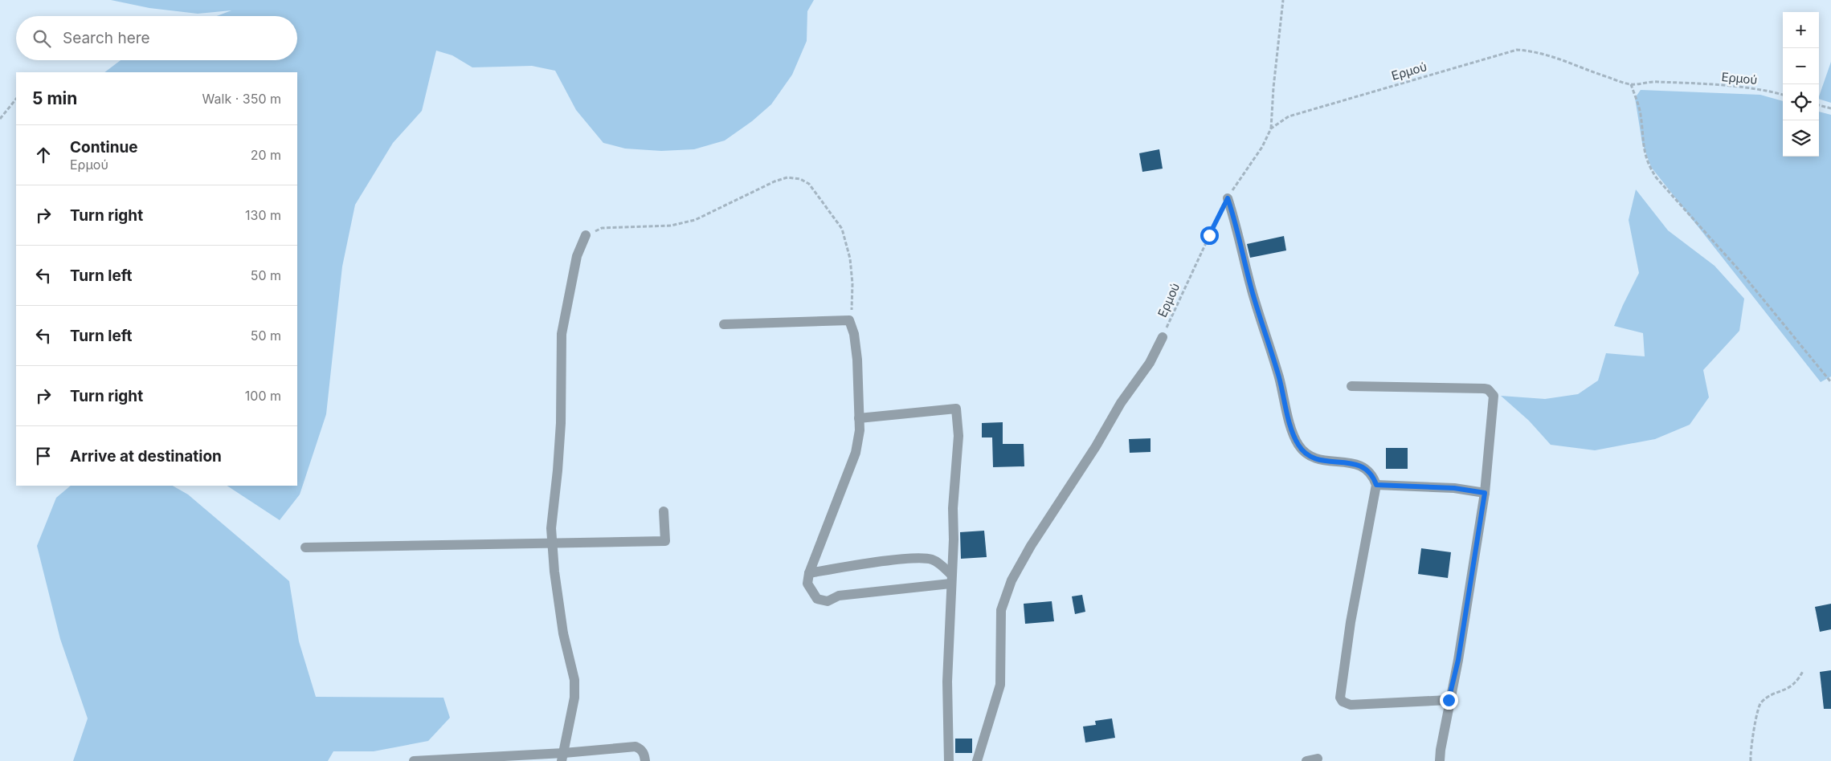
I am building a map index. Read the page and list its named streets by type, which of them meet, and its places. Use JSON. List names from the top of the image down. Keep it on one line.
{"streets":{"path":["Ερμού"]},"page":{"map_buttons":["+","−"],"search":"Search here","heading":["5 min","Walk · 350 m"],"list":[["Continue","Ερμού","20 m"],["Turn right","130 m"],["Turn left","50 m"],["Turn left","50 m"],["Turn right","100 m"],"Arrive at destination"]}}
